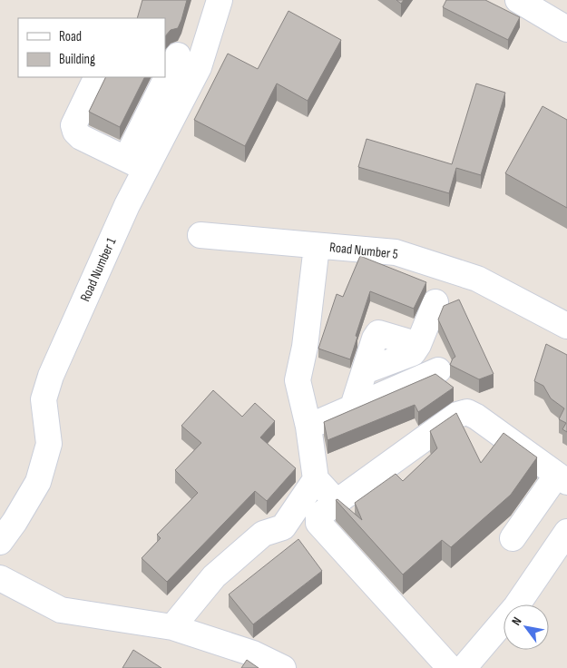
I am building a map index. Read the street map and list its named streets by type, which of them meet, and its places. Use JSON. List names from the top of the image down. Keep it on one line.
{"streets":{"street":["Road Number 5","Road Number 1"]},"legend":["Road","Building"],"north":"top left"}
